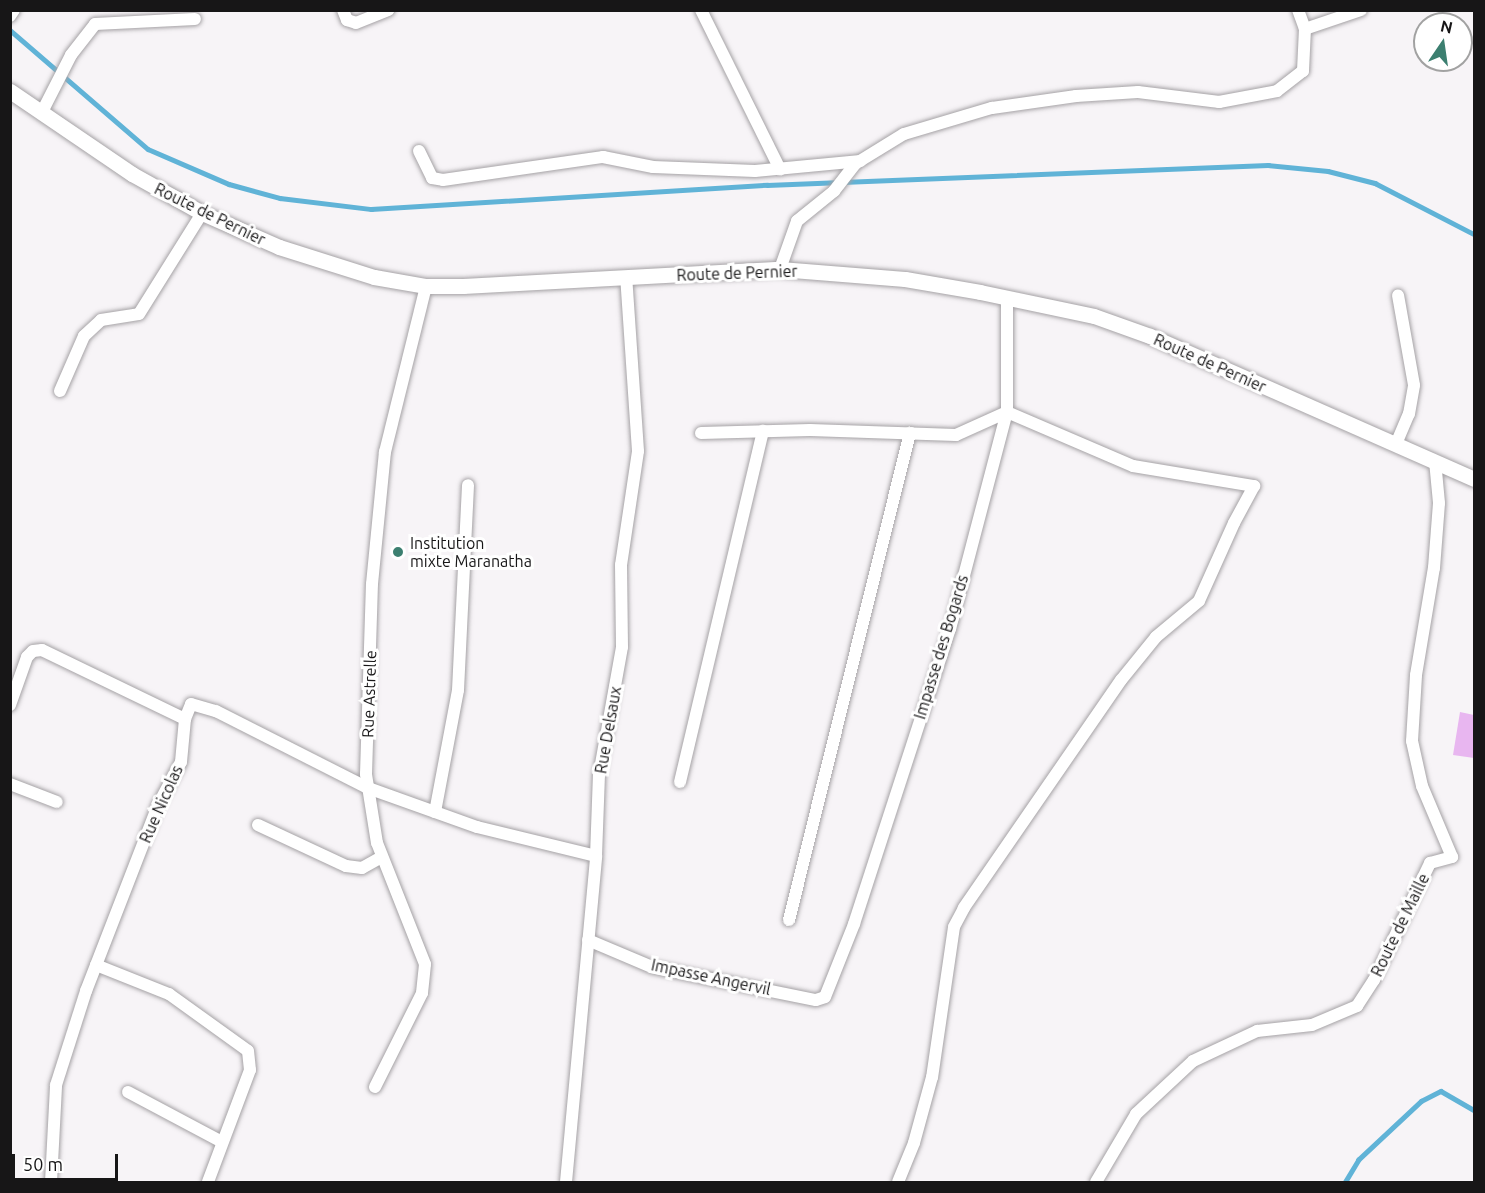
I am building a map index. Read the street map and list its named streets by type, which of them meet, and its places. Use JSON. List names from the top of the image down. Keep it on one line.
{"streets":{"street":["Route de Pernier","Impasse des Bogards","Rue Astrelle","Rue Delsaux","Rue Nicolas","Route de Maille","Impasse Angervil"]},"crossings":[["Route de Pernier","Impasse des Bogards"],["Route de Pernier","Rue Astrelle"],["Route de Pernier","Rue Delsaux"],["Route de Pernier","Route de Maille"],["Impasse des Bogards","Impasse Angervil"],["Rue Delsaux","Impasse Angervil"]],"places":["Institution mixte Maranatha"],"scale_bar":"50 m","north":"top"}
